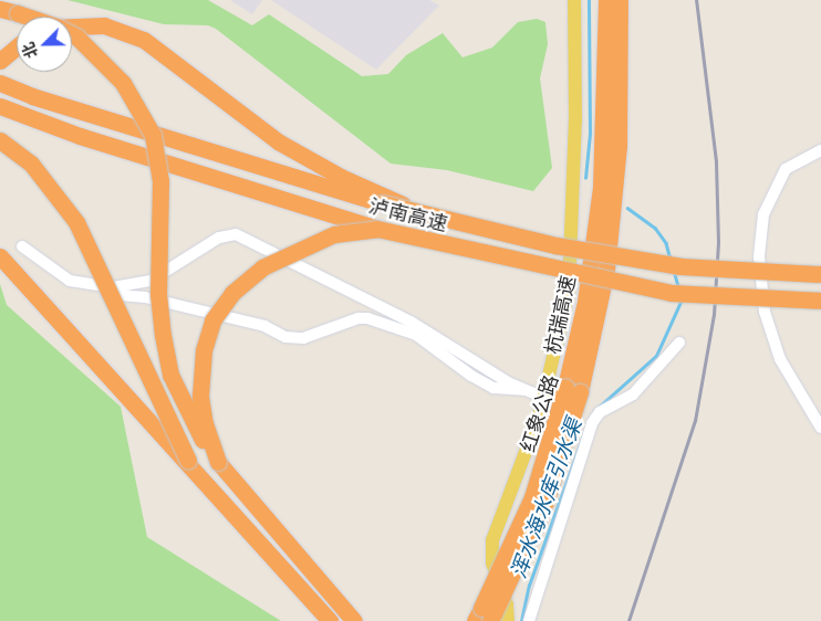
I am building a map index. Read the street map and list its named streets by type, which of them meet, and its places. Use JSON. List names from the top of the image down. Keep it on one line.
{"streets":{"highway":["泸南高速","杭瑞高速"],"main road":["红象公路"]},"water":["浑水海水库引水渠"],"north":"bottom left"}
